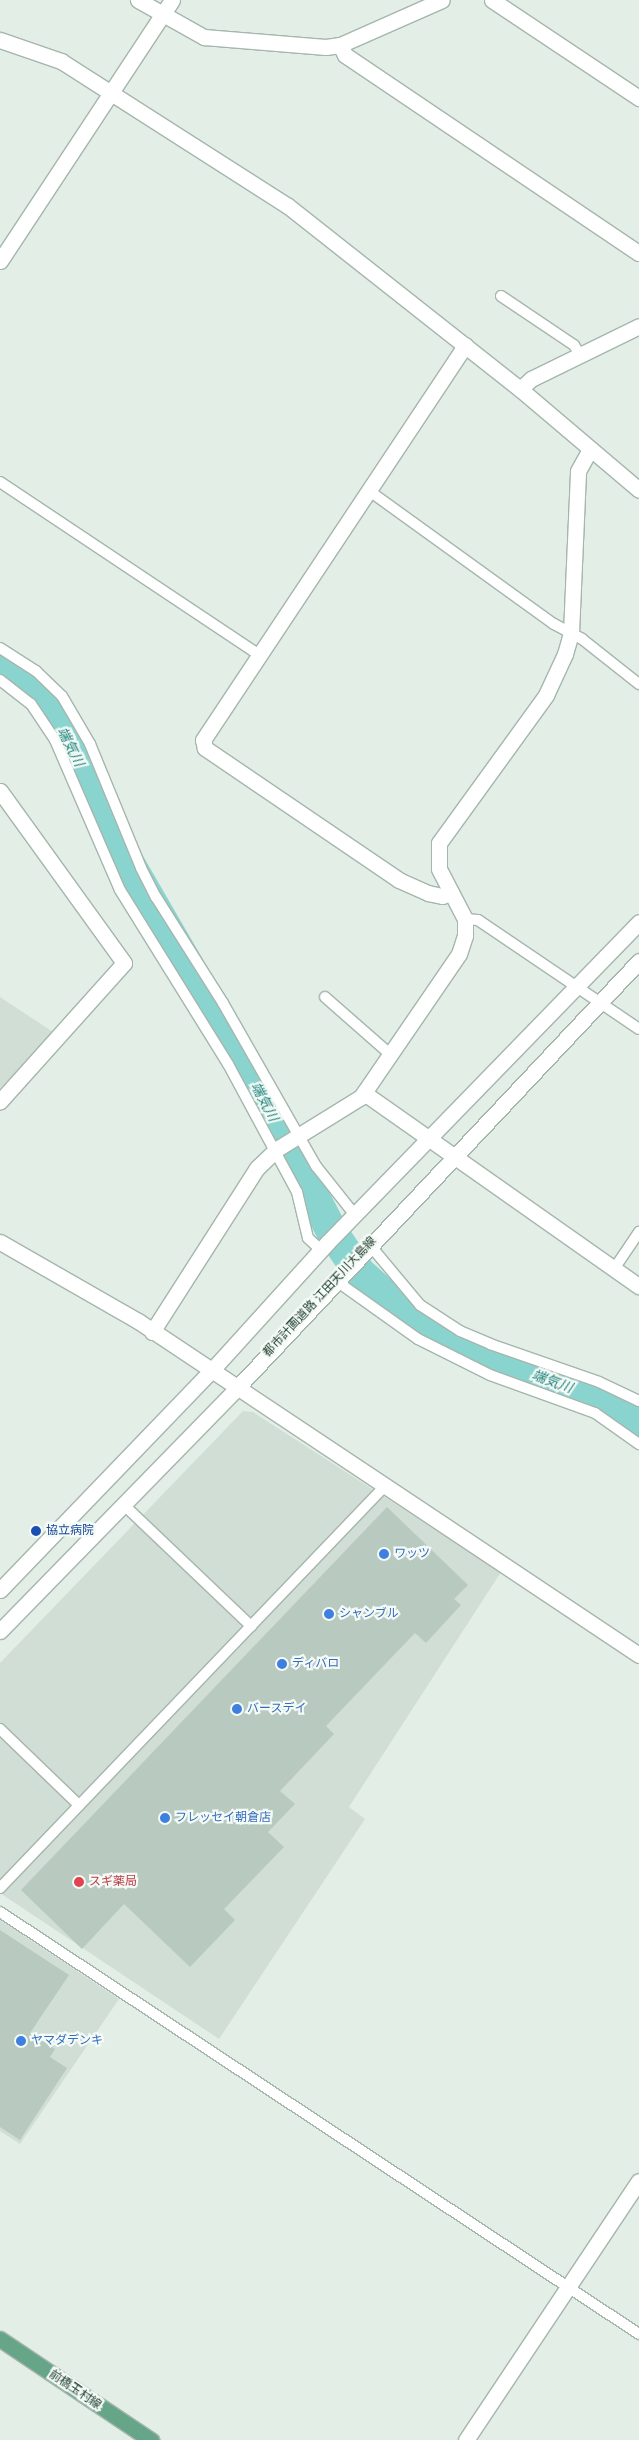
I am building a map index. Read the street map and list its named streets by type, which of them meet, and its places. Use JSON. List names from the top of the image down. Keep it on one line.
{"streets":{"main road":["前橋玉村線"],"street":["都市計画道路 江田天川大島線"]},"water":["端気川"],"places":["協立病院","ワッツ","シャンブル","ディバロ","バースデイ","フレッセイ朝倉店","スギ薬局","ヤマダデンキ"]}
